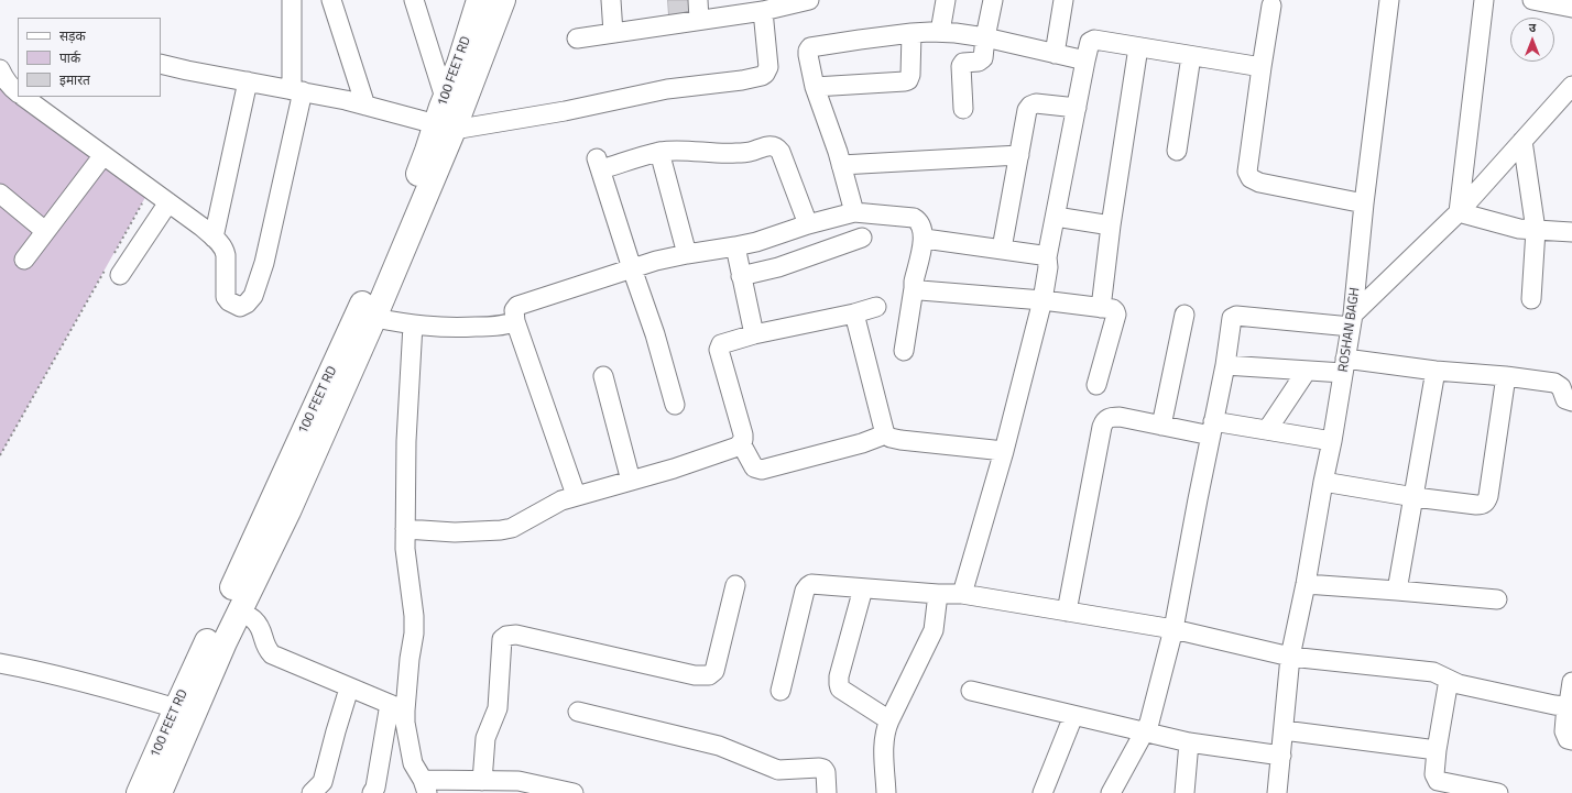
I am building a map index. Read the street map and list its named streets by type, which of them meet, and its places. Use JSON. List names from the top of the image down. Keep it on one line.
{"streets":{"main road":["100 FEET RD"],"street":["ROSHAN BAGH"]},"legend":["सड़क","पार्क","इमारत"],"north":"top"}
